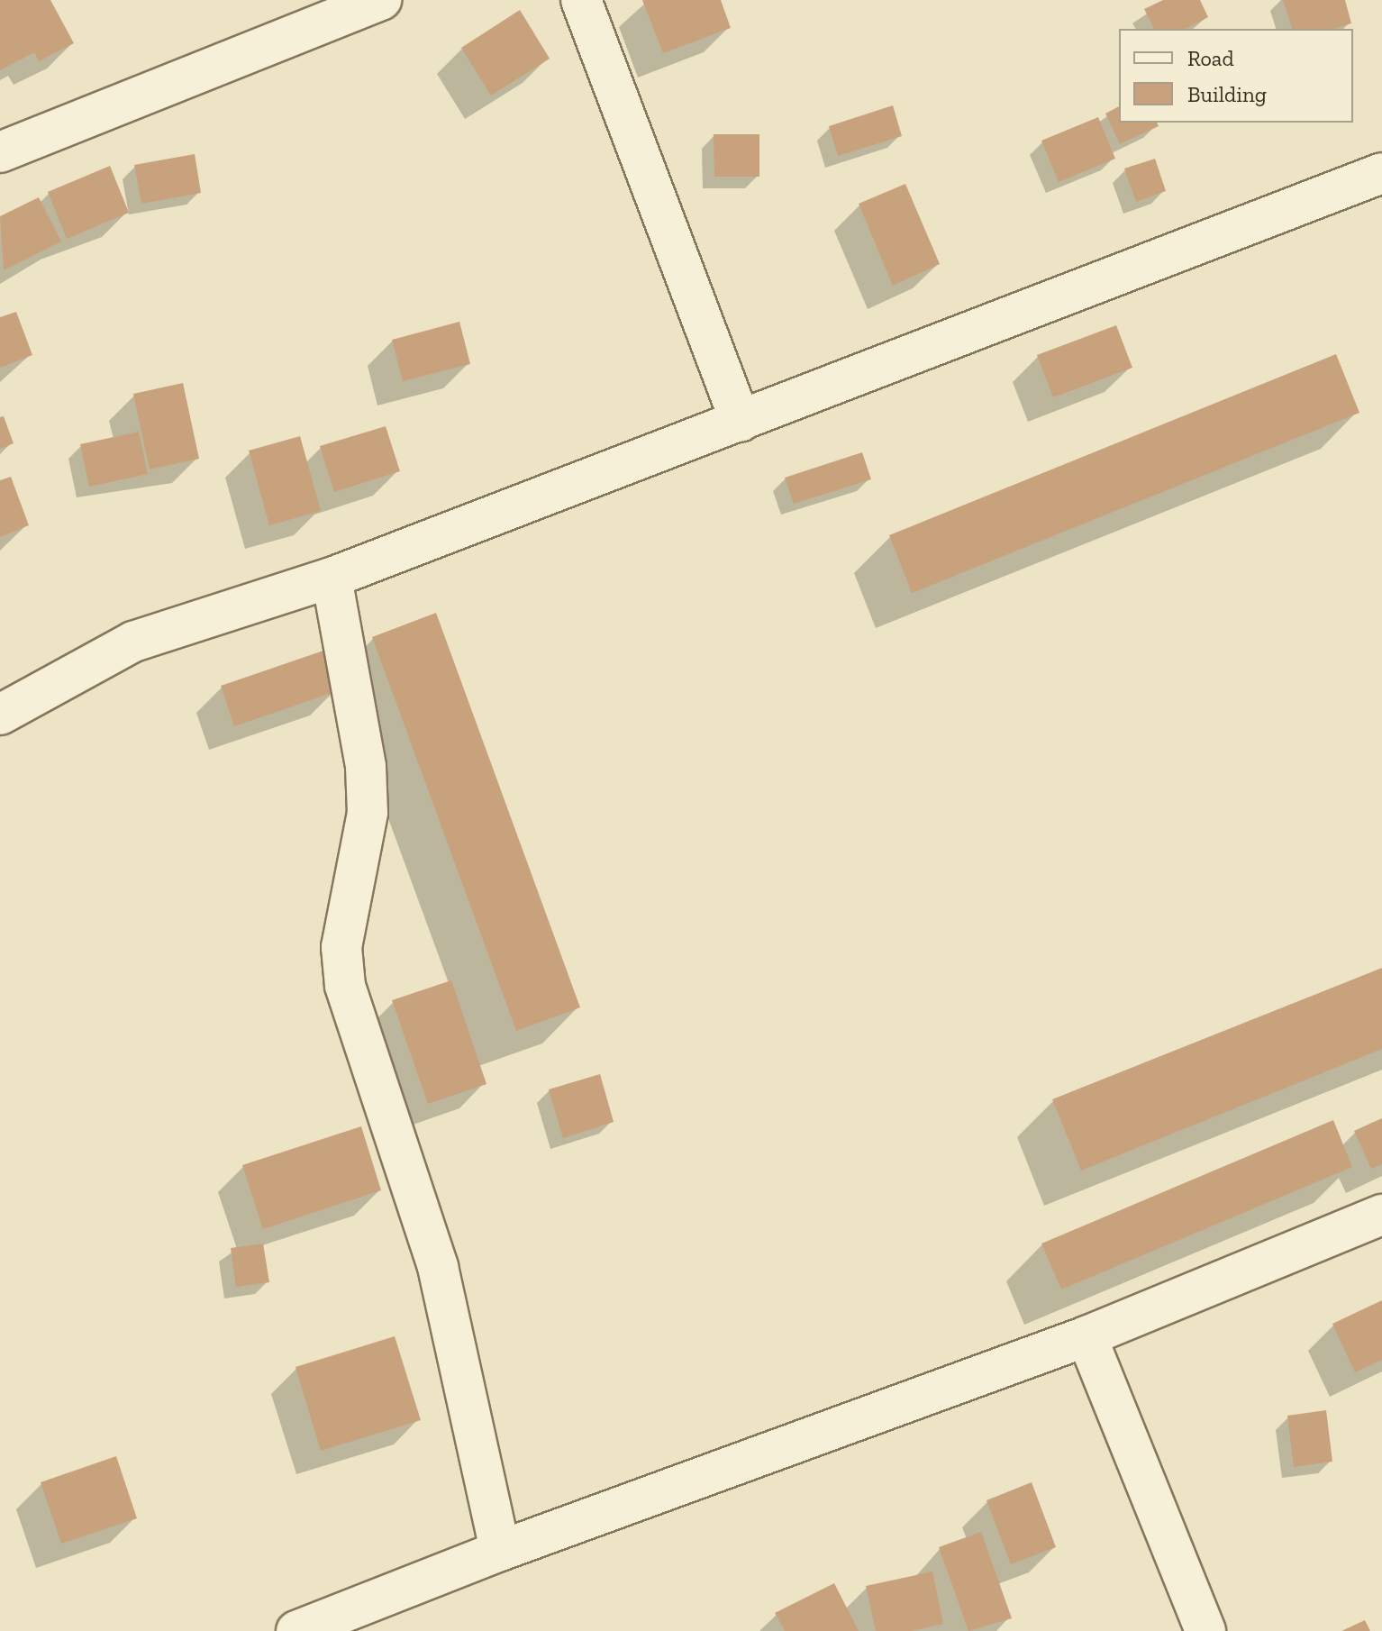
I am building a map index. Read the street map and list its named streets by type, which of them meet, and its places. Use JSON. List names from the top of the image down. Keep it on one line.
{"legend":["Road","Building"]}
